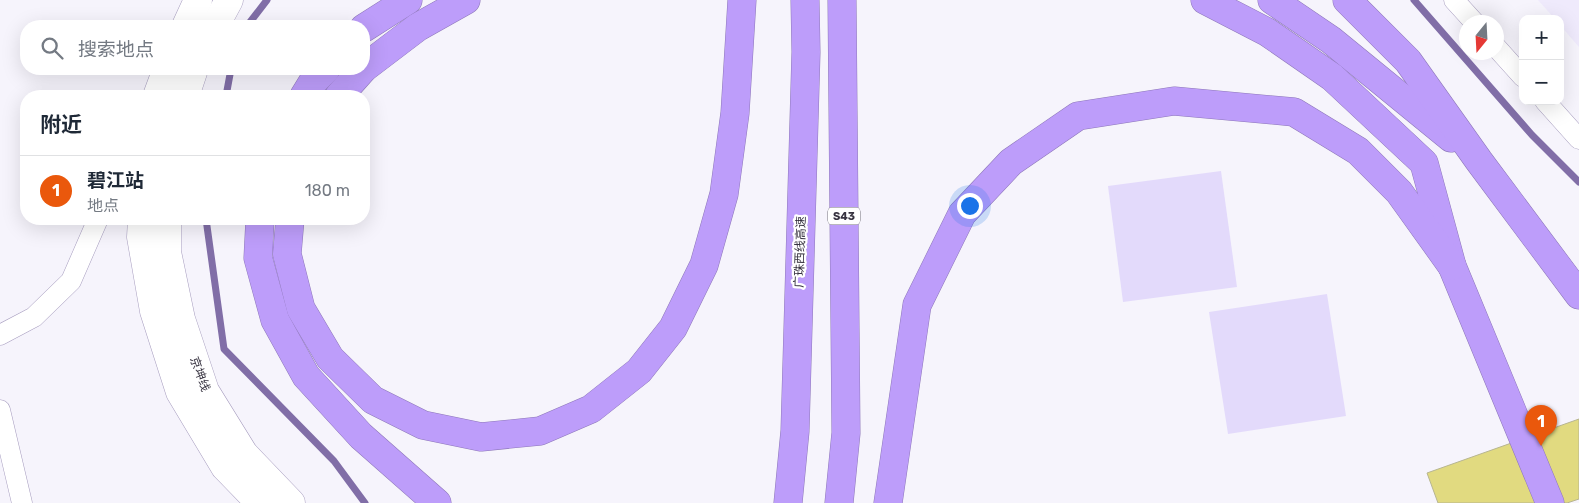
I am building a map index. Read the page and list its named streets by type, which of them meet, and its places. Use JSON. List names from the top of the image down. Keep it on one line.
{"streets":{"highway":["S43","广珠西线高速"],"main road":["京坤线"]},"north":"bottom","page":{"map_buttons":["+","−"],"search":"搜索地点","heading":"附近","list":[{"mark":"1","name":"碧江站","note":"地点","value":"180 m"}],"pins":"1"}}
